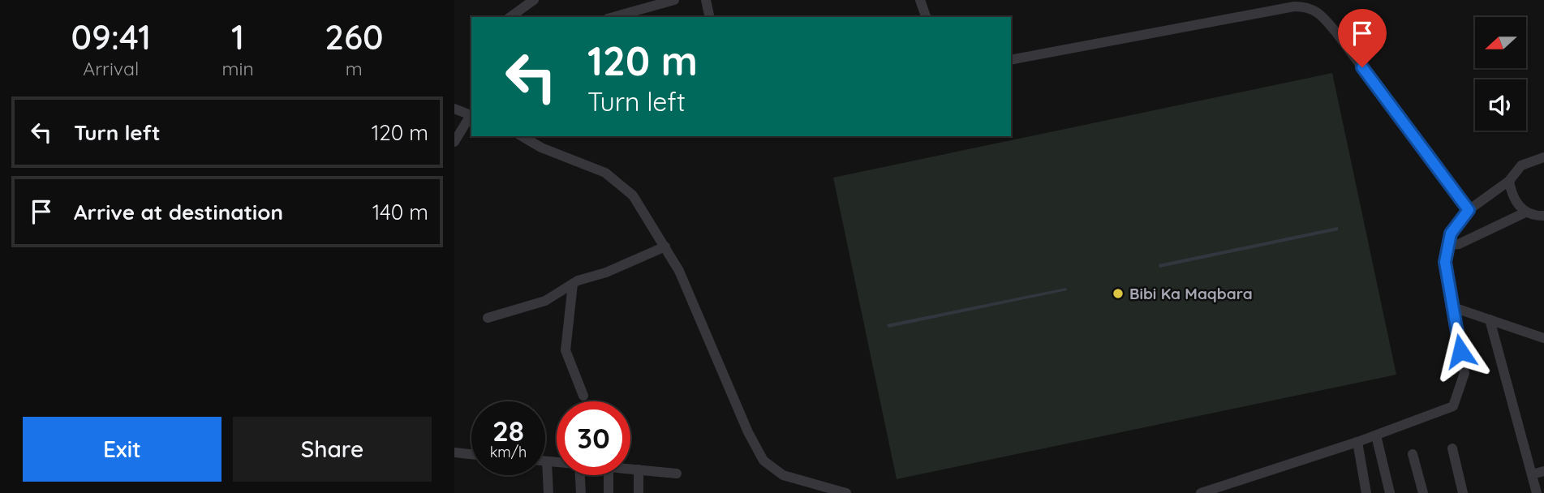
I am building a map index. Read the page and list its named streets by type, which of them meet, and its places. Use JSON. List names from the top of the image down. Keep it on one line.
{"places":["Bibi Ka Maqbara"],"north":"left","page":{"eta":["09:41","Arrival","1","min","260","m"],"turn":["120 m","Turn left"],"list":[{"name":"Turn left","value":"120 m"},{"name":"Arrive at destination","value":"140 m"}],"speed":"28 km/h","limit":"30","buttons":["Exit","Share"]}}
